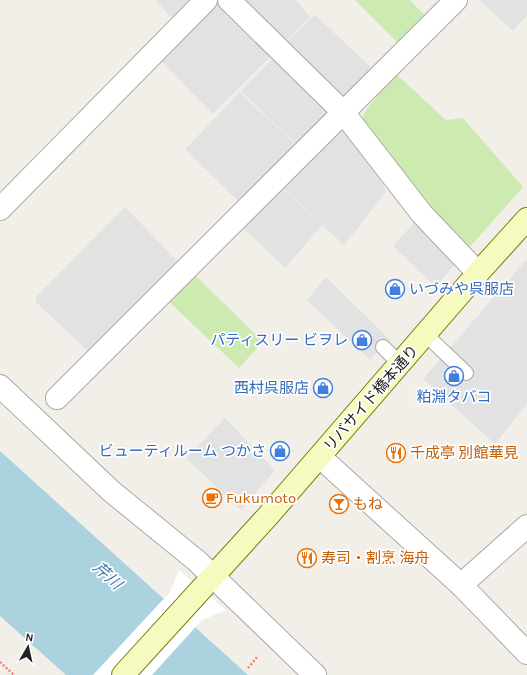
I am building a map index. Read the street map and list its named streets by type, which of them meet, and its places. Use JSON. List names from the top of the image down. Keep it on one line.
{"streets":{"main road":["リバサイド橋本通り"]},"water":["芹川"],"places":{"shop":["いづみや呉服店","パティスリー ビヲレ","粕淵タバコ","西村呉服店","ビューティルーム つかさ"],"restaurant":["千成亭 別館華見","寿司・割烹 海舟"],"cafe":["Fukumoto"],"bar":["もね"]},"north":"top"}
